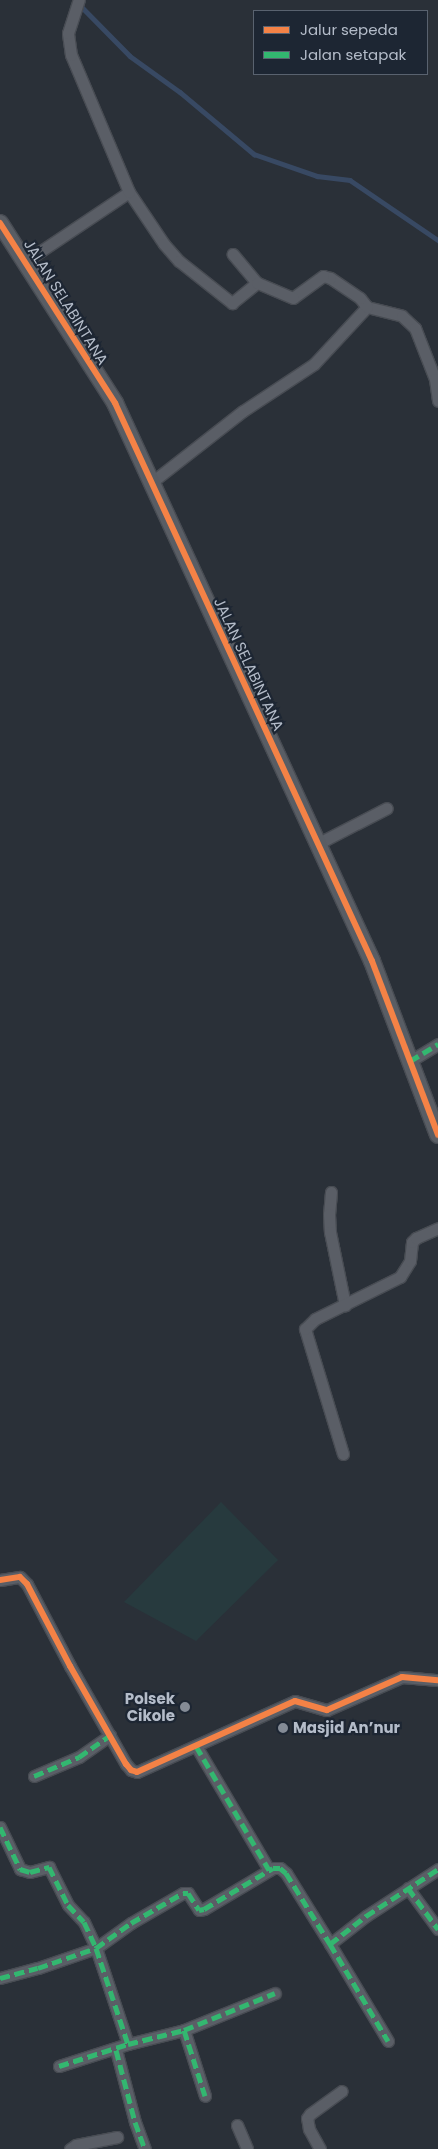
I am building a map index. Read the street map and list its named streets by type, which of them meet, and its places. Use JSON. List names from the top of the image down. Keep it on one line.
{"streets":{"street":["JALAN SELABINTANA"]},"places":["Polsek Cikole","Masjid An’nur"],"legend":["Jalur sepeda","Jalan setapak"]}
